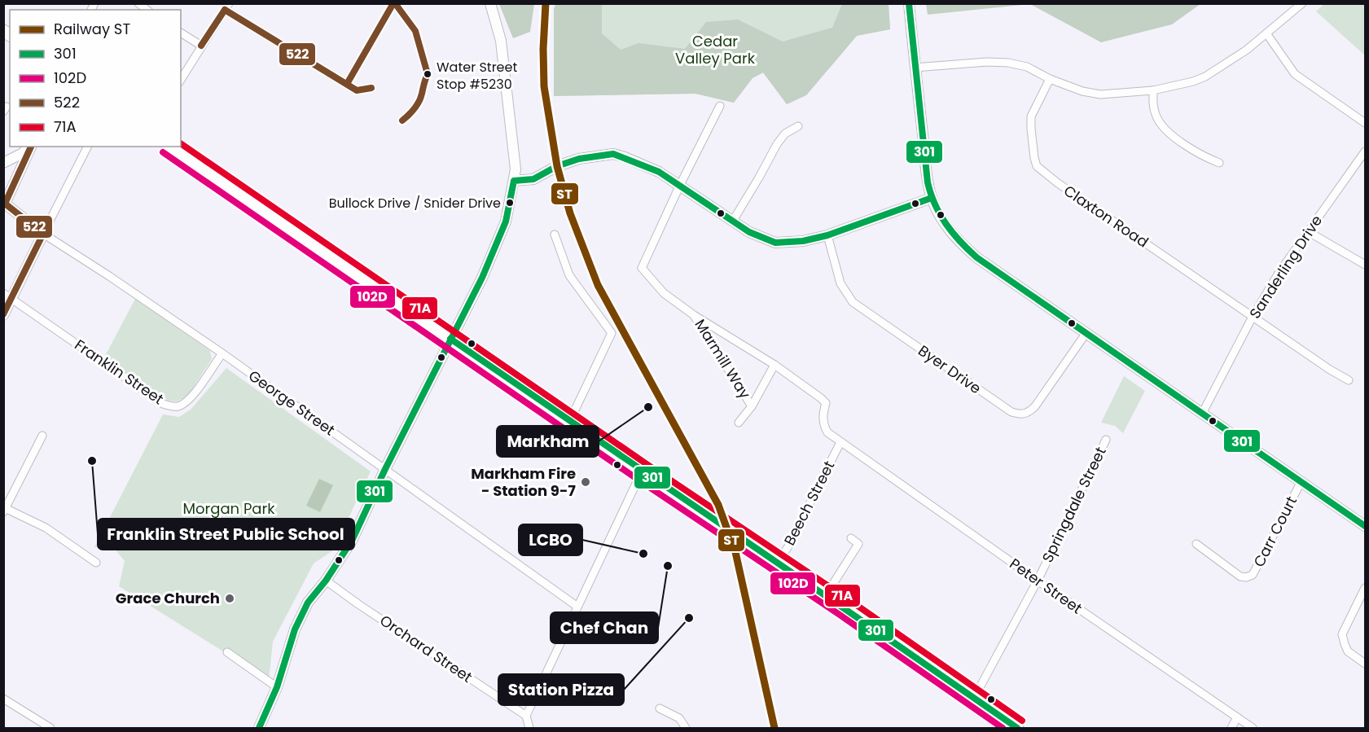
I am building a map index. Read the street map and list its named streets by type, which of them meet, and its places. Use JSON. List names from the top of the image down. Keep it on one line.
{"streets":{"street":["Claxton Road","Sanderling Drive","Marmill Way","Byer Drive","Franklin Street","George Street","Beech Street","Springdale Street","Carr Court","Peter Street","Orchard Street"]},"crossings":[["Claxton Road","Sanderling Drive"],["Marmill Way","Beech Street"],["Marmill Way","Peter Street"],["Franklin Street","George Street"],["Beech Street","Peter Street"],["Springdale Street","Peter Street"]],"parks":["Cedar Valley Park","Morgan Park"],"places":["Water Street Stop #5230","Bullock Drive / Snider Drive","Markham","Franklin Street Public School","Markham Fire - Station 9-7","LCBO","Chef Chan","Grace Church","Station Pizza"],"lines":["rail line ST","transit line 301","transit line 522","transit line 71A","transit line 102D"],"legend":["Railway ST","301","102D","522","71A"]}
